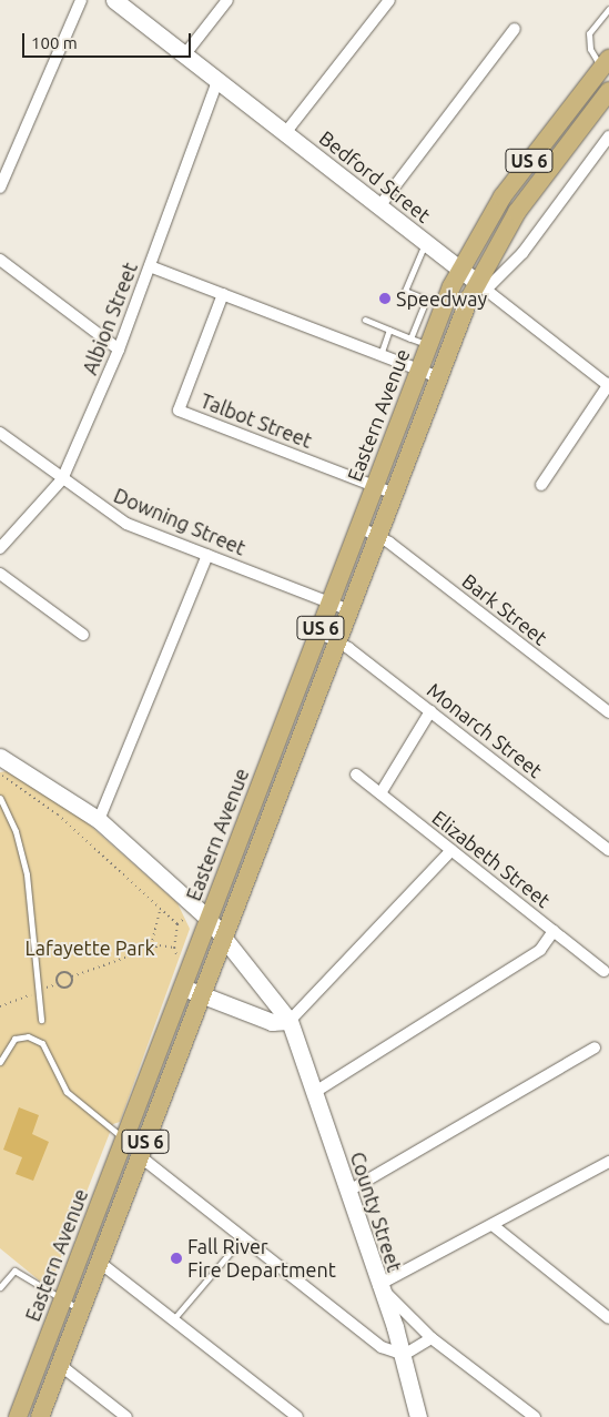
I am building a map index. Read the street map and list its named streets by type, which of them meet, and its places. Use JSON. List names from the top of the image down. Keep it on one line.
{"streets":{"main road":["US 6","Eastern Avenue"],"street":["Bedford Street","Albion Street","Talbot Street","Downing Street","Bark Street","Monarch Street","Elizabeth Street","County Street"]},"crossings":[["US 6","Bedford Street"],["US 6","Eastern Avenue"],["US 6","Downing Street"],["US 6","Bark Street"],["US 6","Monarch Street"],["US 6","County Street"],["Bedford Street","Albion Street"],["Bedford Street","Eastern Avenue"],["Albion Street","Downing Street"],["Eastern Avenue","Talbot Street"],["Eastern Avenue","Downing Street"],["Eastern Avenue","Bark Street"],["Eastern Avenue","Monarch Street"],["Eastern Avenue","County Street"]],"parks":["Lafayette Park"],"places":["Speedway","Fall River Fire Department"],"scale_bar":"100 m"}
